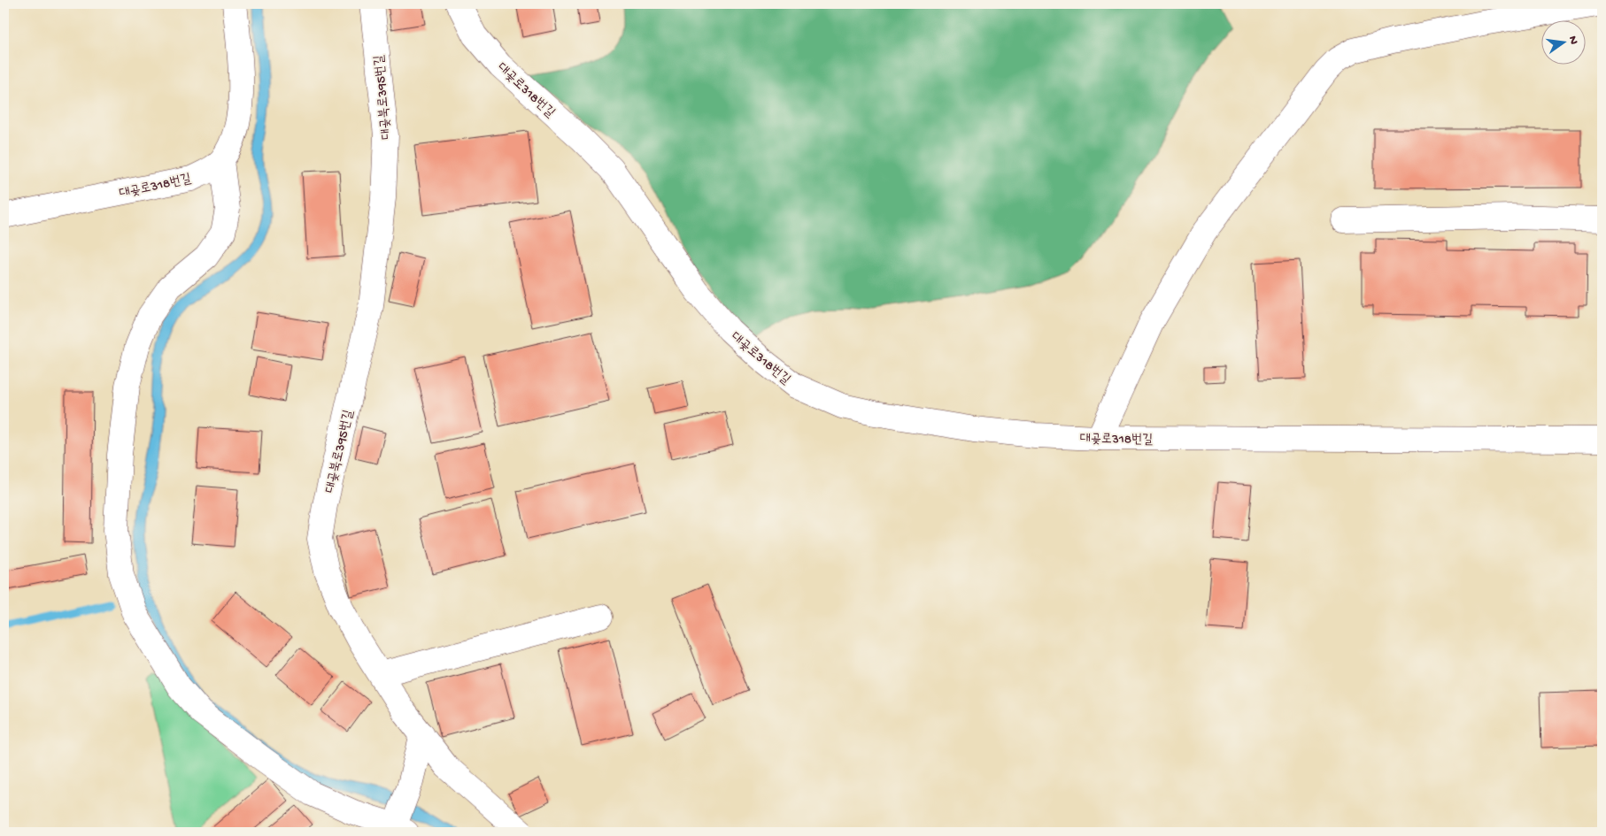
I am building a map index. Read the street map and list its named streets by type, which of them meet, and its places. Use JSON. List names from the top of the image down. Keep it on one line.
{"streets":{"street":["대곶로318번길","대곶북로395번길"]},"north":"right"}
